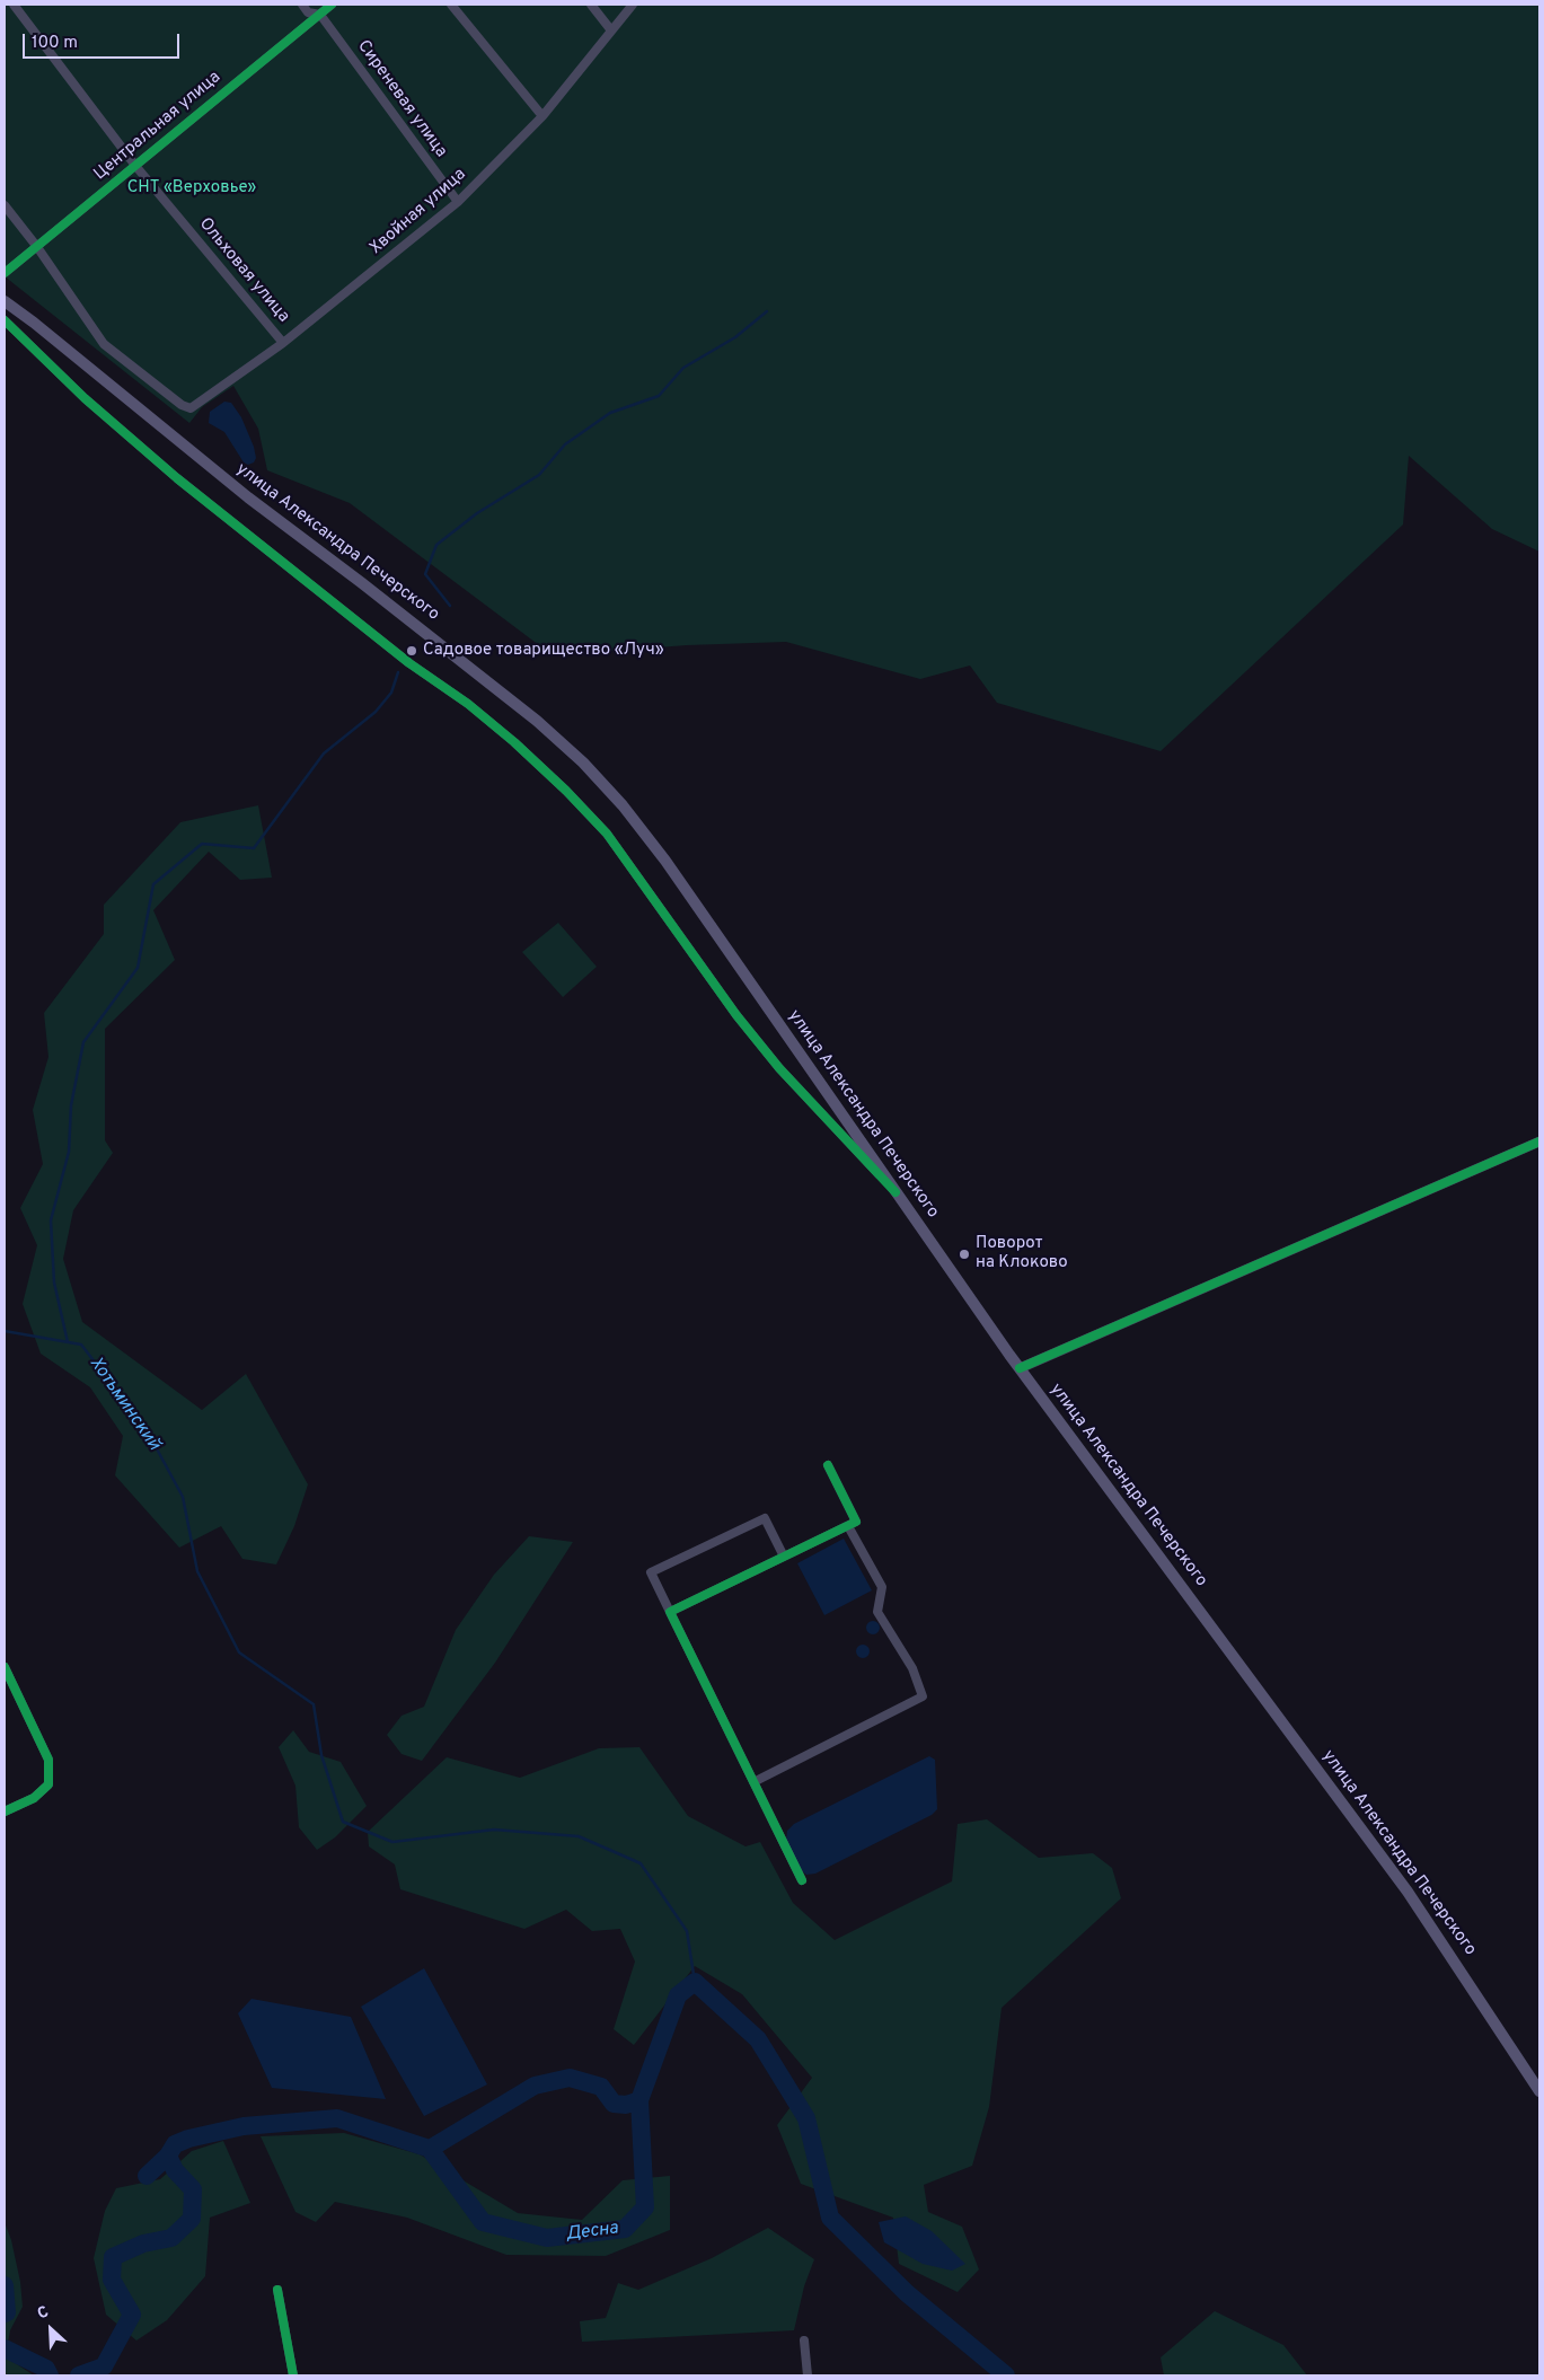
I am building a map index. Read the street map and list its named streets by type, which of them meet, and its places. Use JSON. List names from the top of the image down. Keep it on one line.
{"streets":{"main road":["улица Александра Печерского"],"street":["Сиреневая улица","Центральная улица","Хвойная улица","Ольховая улица"]},"crossings":[["Сиреневая улица","Центральная улица"],["Сиреневая улица","Хвойная улица"],["Центральная улица","Хвойная улица"],["Центральная улица","Ольховая улица"],["Хвойная улица","Ольховая улица"]],"water":["Хотьминский","Десна"],"parks":["СНТ «Верховье»"],"places":["Садовое товарищество «Луч»","Поворот на Клоково"],"scale_bar":"100 m","north":"top left"}
